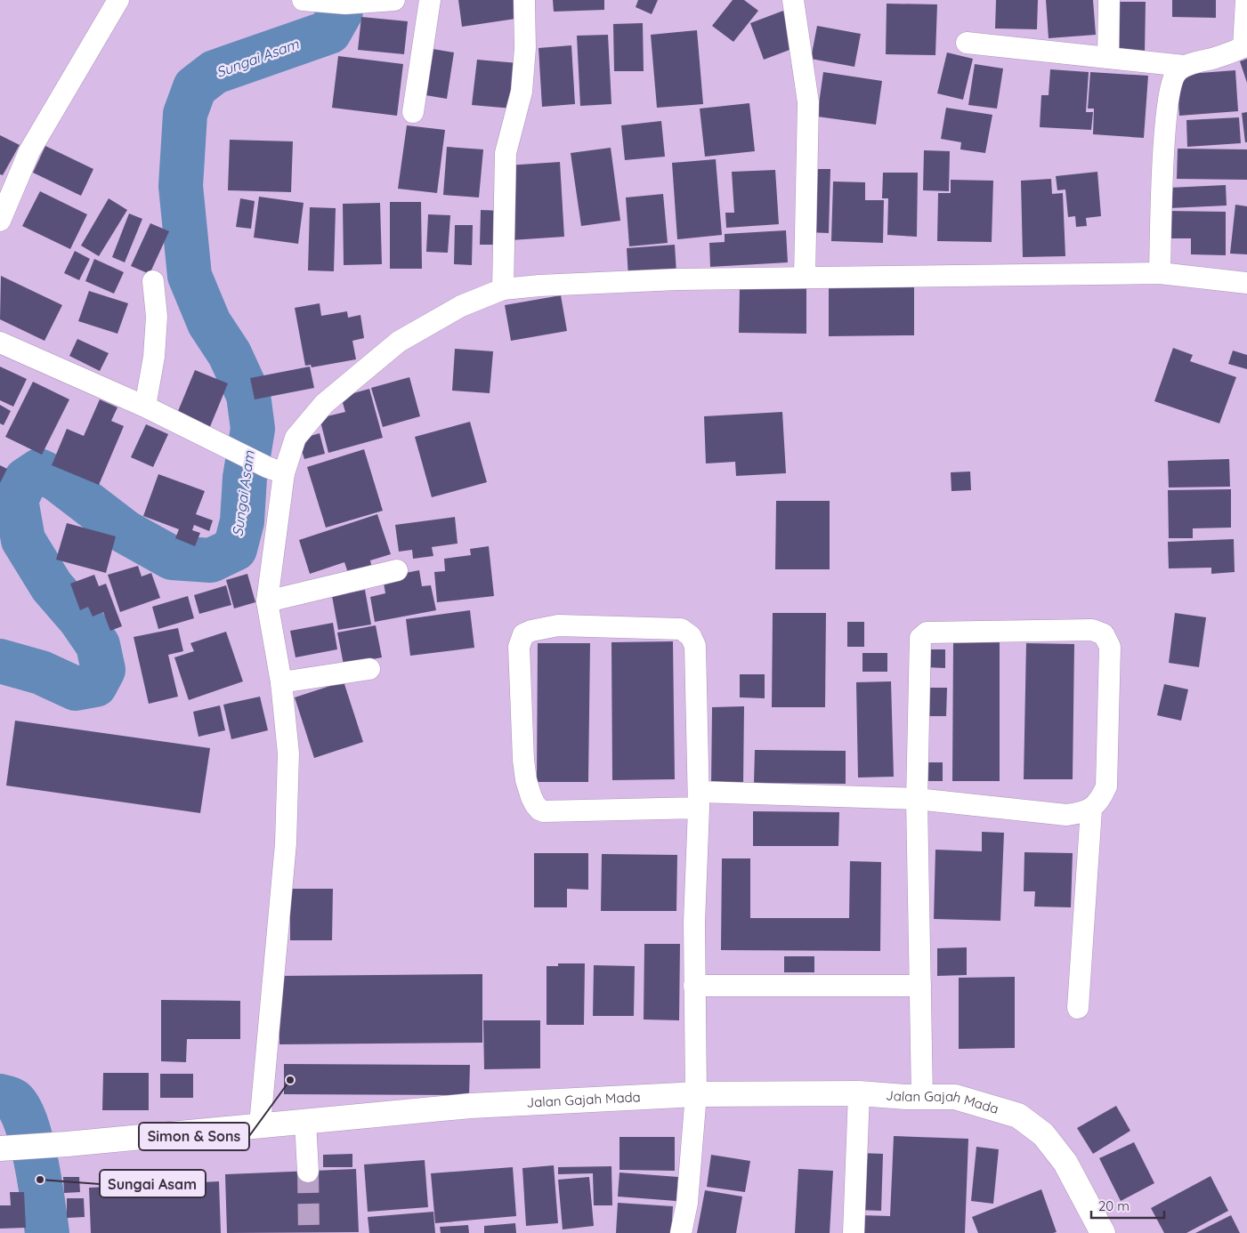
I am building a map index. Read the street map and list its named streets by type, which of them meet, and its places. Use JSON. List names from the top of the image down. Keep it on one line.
{"streets":{"main road":["Jalan Gajah Mada"]},"water":["Sungai Asam"],"places":["Simon & Sons","Sungai Asam"],"scale_bar":"20 m"}
